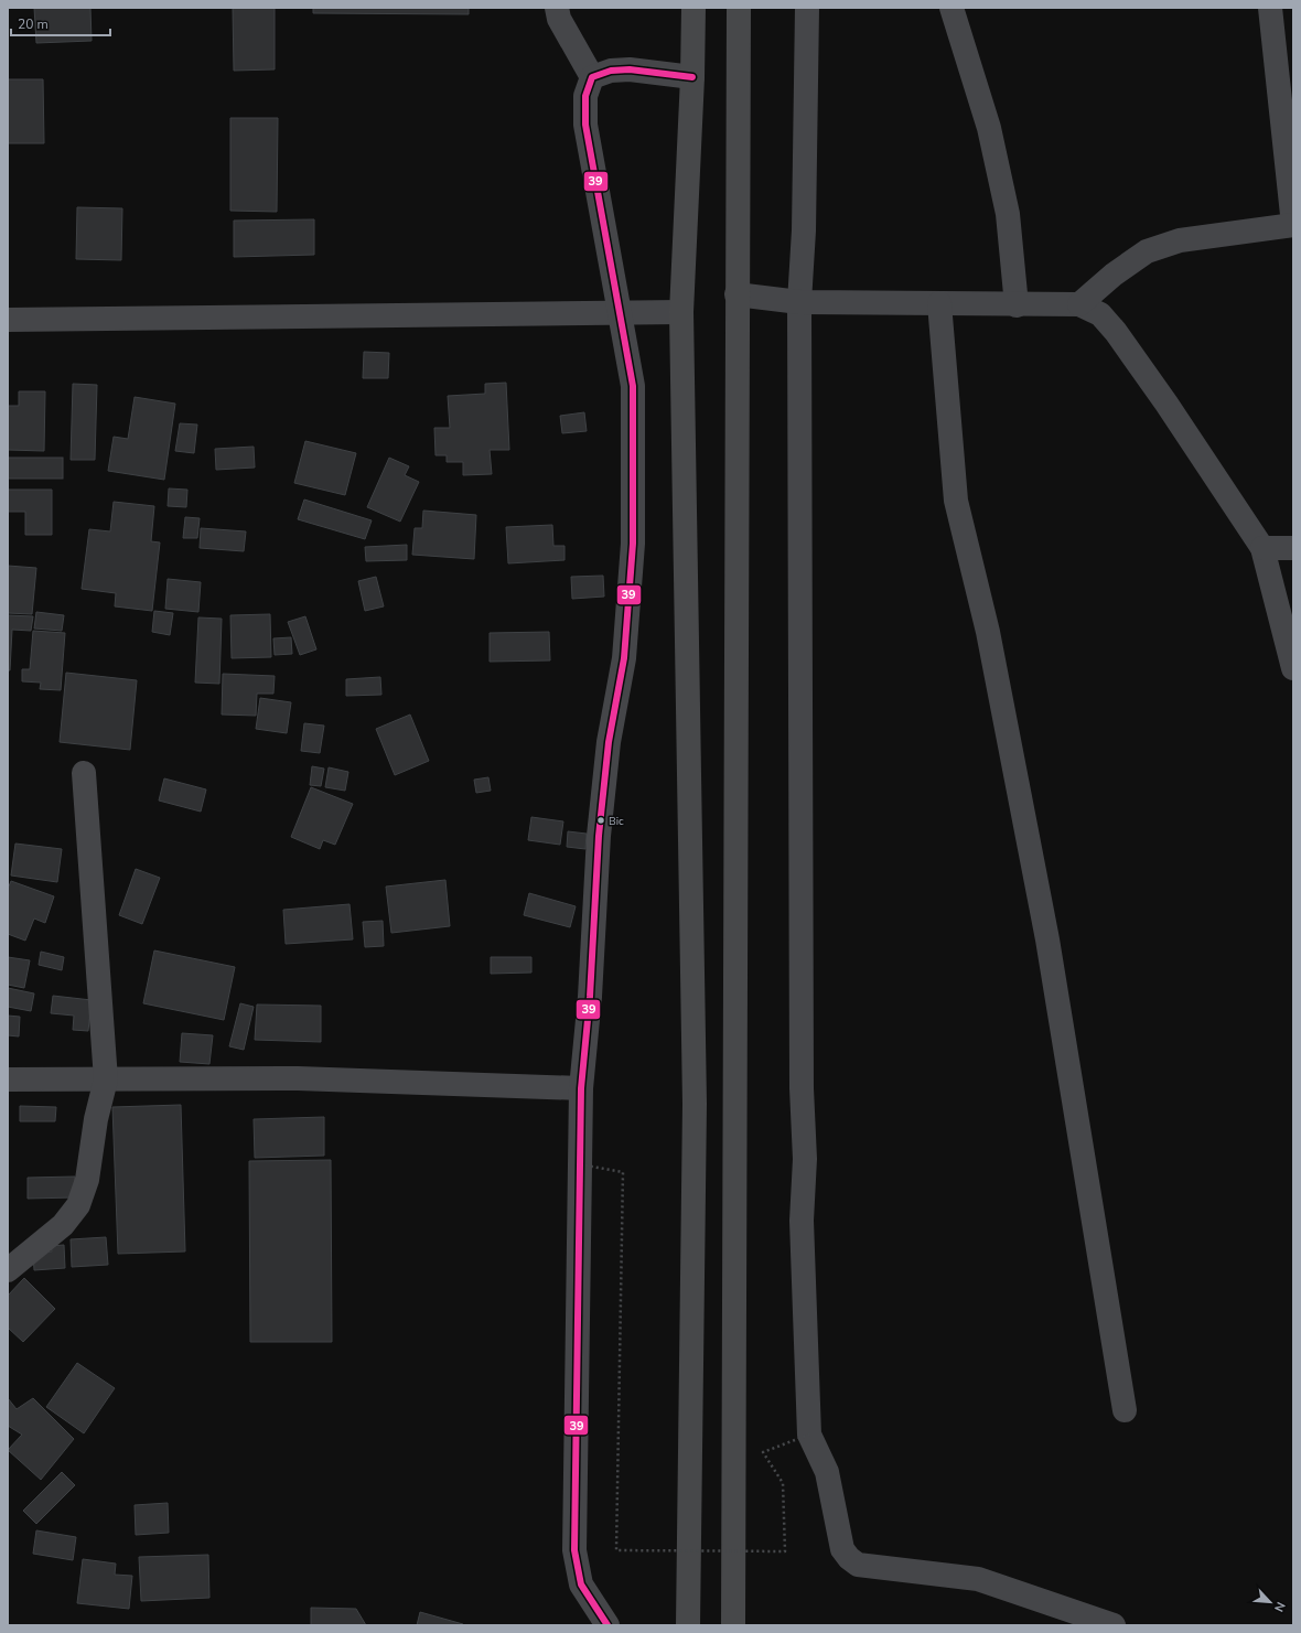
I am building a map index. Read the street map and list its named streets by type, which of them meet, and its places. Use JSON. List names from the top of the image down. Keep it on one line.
{"places":["Bic"],"lines":["transit line 39"],"scale_bar":"20 m","north":"bottom right"}
